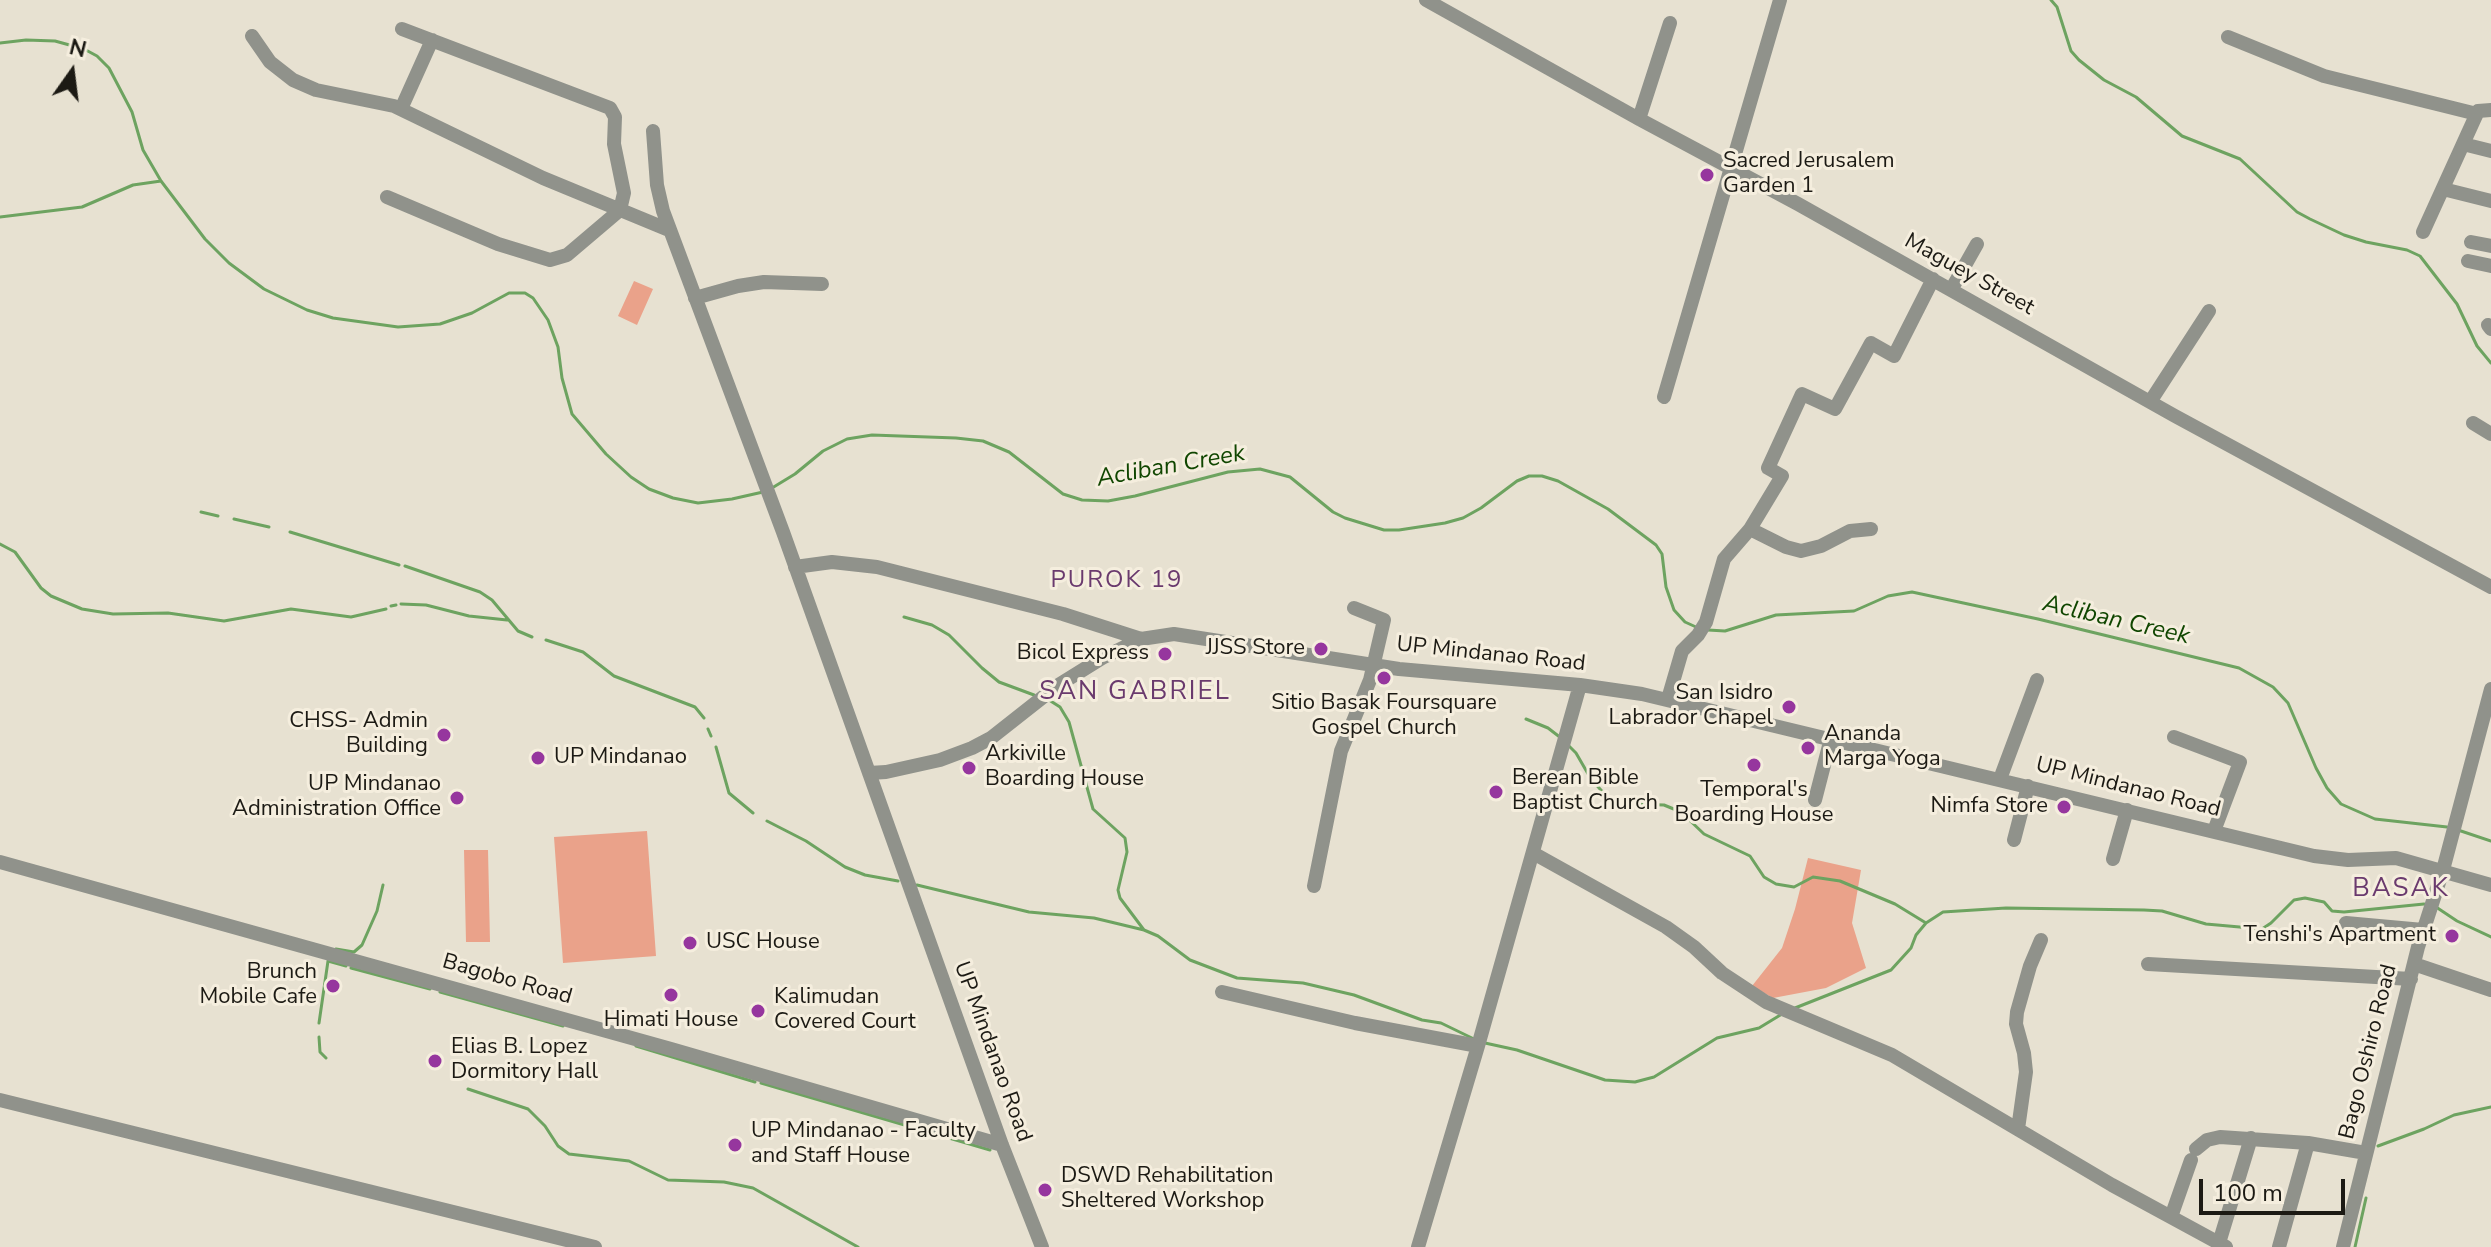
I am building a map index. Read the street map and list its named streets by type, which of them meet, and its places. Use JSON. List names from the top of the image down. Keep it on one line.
{"streets":{"street":["Maguey Street","UP Mindanao Road","Bagobo Road","Bago Oshiro Road"]},"crossings":[["UP Mindanao Road","Bagobo Road"],["UP Mindanao Road","Bago Oshiro Road"]],"districts":["PUROK 19","SAN GABRIEL","BASAK"],"water":["Acliban Creek"],"places":["Sacred Jerusalem Garden 1","JJSS Store","Bicol Express","Sitio Basak Foursquare Gospel Church","San Isidro Labrador Chapel","CHSS- Admin Building","Ananda Marga Yoga","UP Mindanao","Temporal's Boarding House","Arkiville Boarding House","Berean Bible Baptist Church","UP Mindanao Administration Office","Nimfa Store","Tenshi's Apartment","USC House","Brunch Mobile Cafe","Himati House","Kalimudan Covered Court","Elias B. Lopez Dormitory Hall","UP Mindanao - Faculty and Staff House","DSWD Rehabilitation Sheltered Workshop"],"scale_bar":"100 m","north":"top"}
